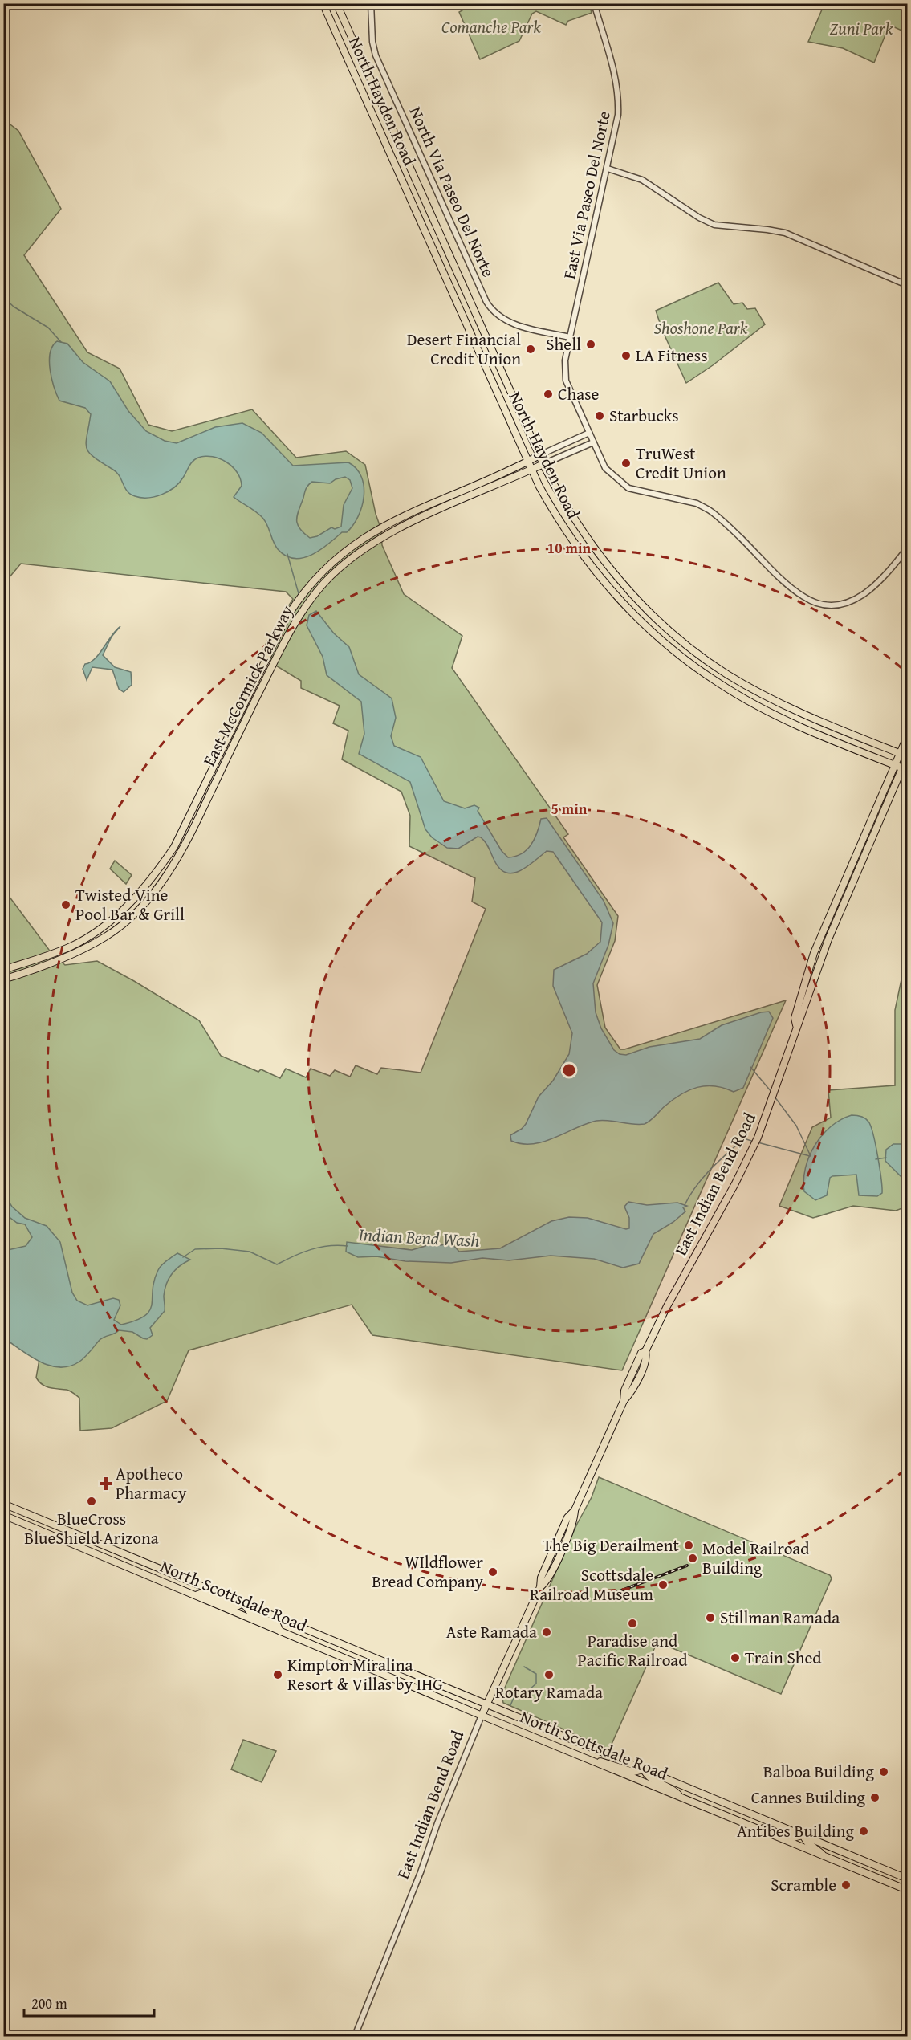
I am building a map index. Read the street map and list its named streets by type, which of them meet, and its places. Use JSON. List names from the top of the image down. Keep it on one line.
{"streets":{"main road":["North Hayden Road","East McCormick Parkway","East Indian Bend Road","North Scottsdale Road"],"street":["North Via Paseo Del Norte","East Via Paseo Del Norte"]},"crossings":[["North Hayden Road","East McCormick Parkway"],["North Hayden Road","East Indian Bend Road"],["North Via Paseo Del Norte","East Via Paseo Del Norte"],["East Via Paseo Del Norte","East McCormick Parkway"],["East Indian Bend Road","North Scottsdale Road"]],"water":["Indian Bend Wash"],"parks":["Comanche Park","Zuni Park","Shoshone Park"],"places":{"other":["Shell","Desert Financial Credit Union","LA Fitness","Chase","Starbucks","TruWest Credit Union","Twisted Vine Pool Bar & Grill","BlueCross BlueShield Arizona","The Big Derailment","Model Railroad Building","WIldflower Bread Company","Scottsdale Railroad Museum","Stillman Ramada","Paradise and Pacific Railroad","Aste Ramada","Train Shed","Kimpton Miralina Resort & Villas by IHG","Rotary Ramada","Balboa Building","Cannes Building","Antibes Building","Scramble"],"health":["Apotheco Pharmacy"]},"scale_bar":"200 m","rings":["10 min","5 min"]}
